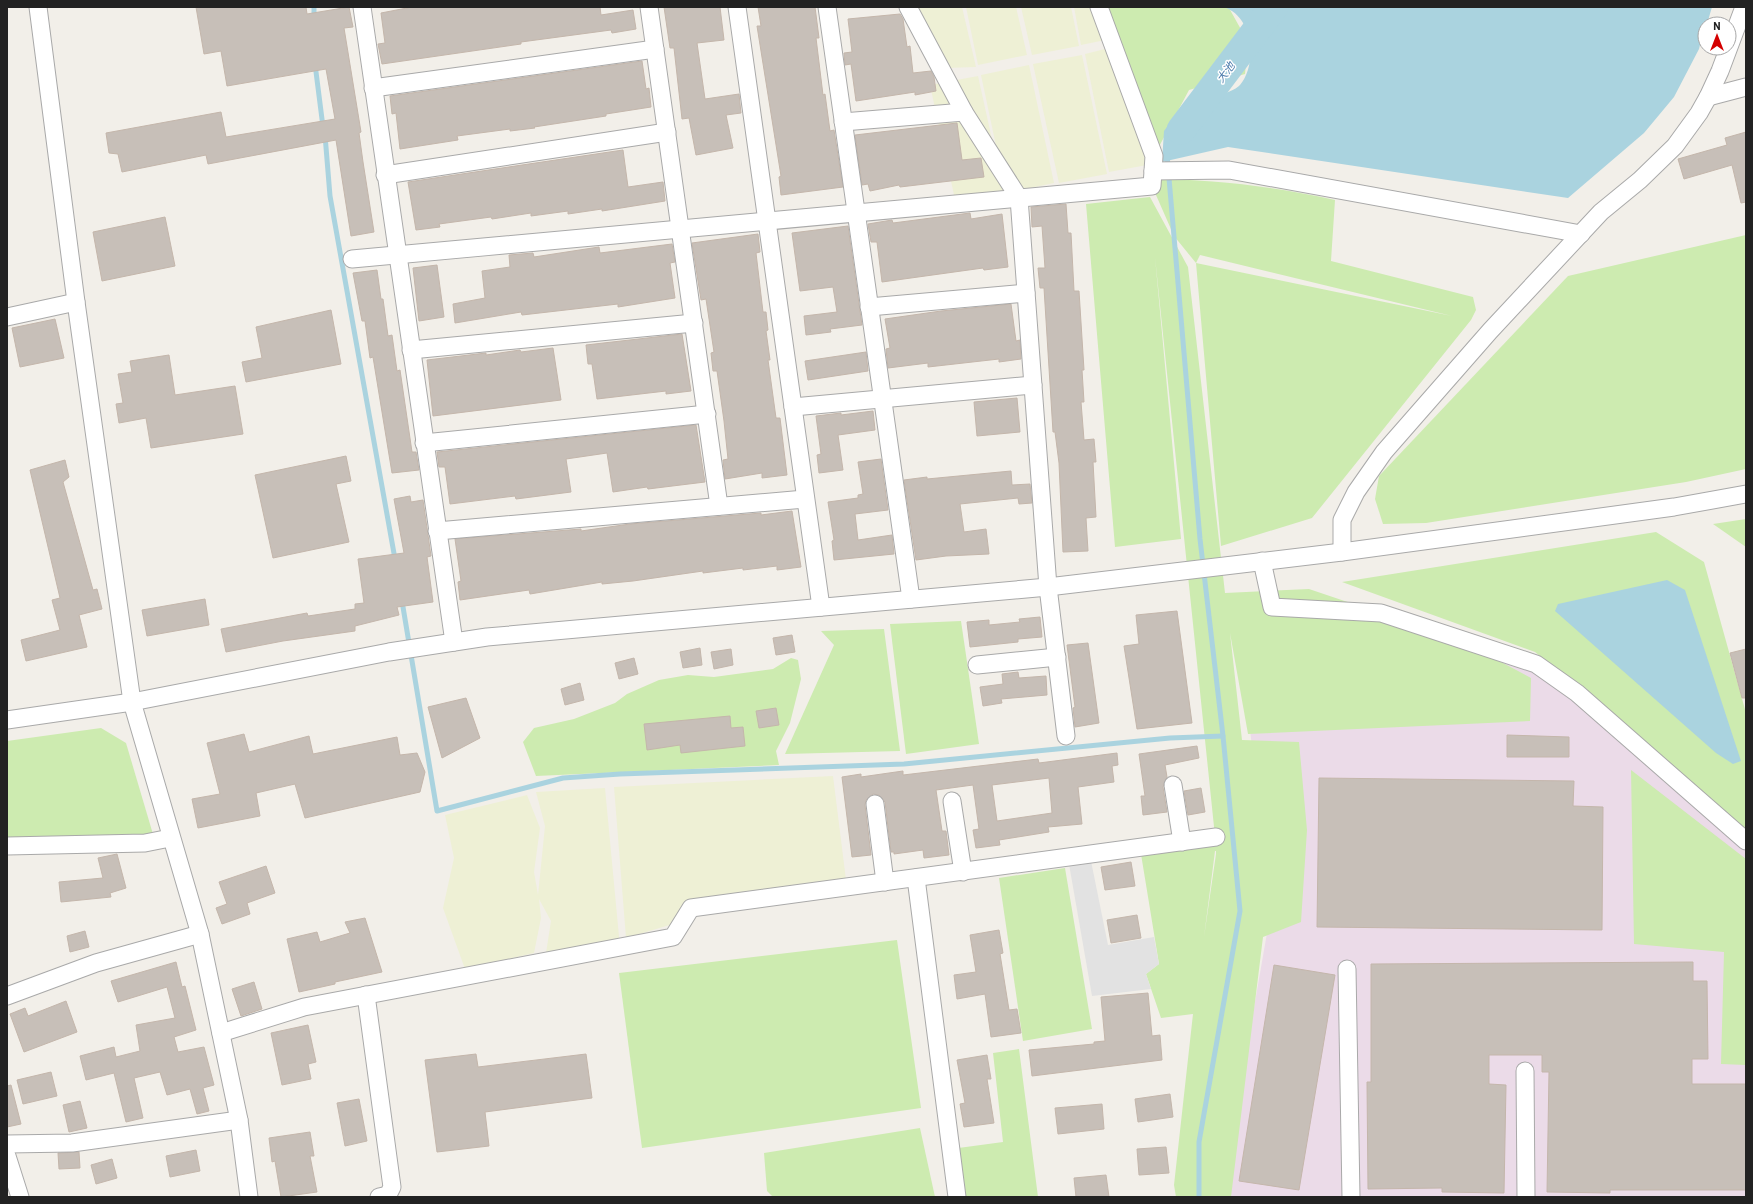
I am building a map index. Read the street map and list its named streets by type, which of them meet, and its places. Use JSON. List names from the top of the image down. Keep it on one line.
{"water":["大池"],"north":"top"}
